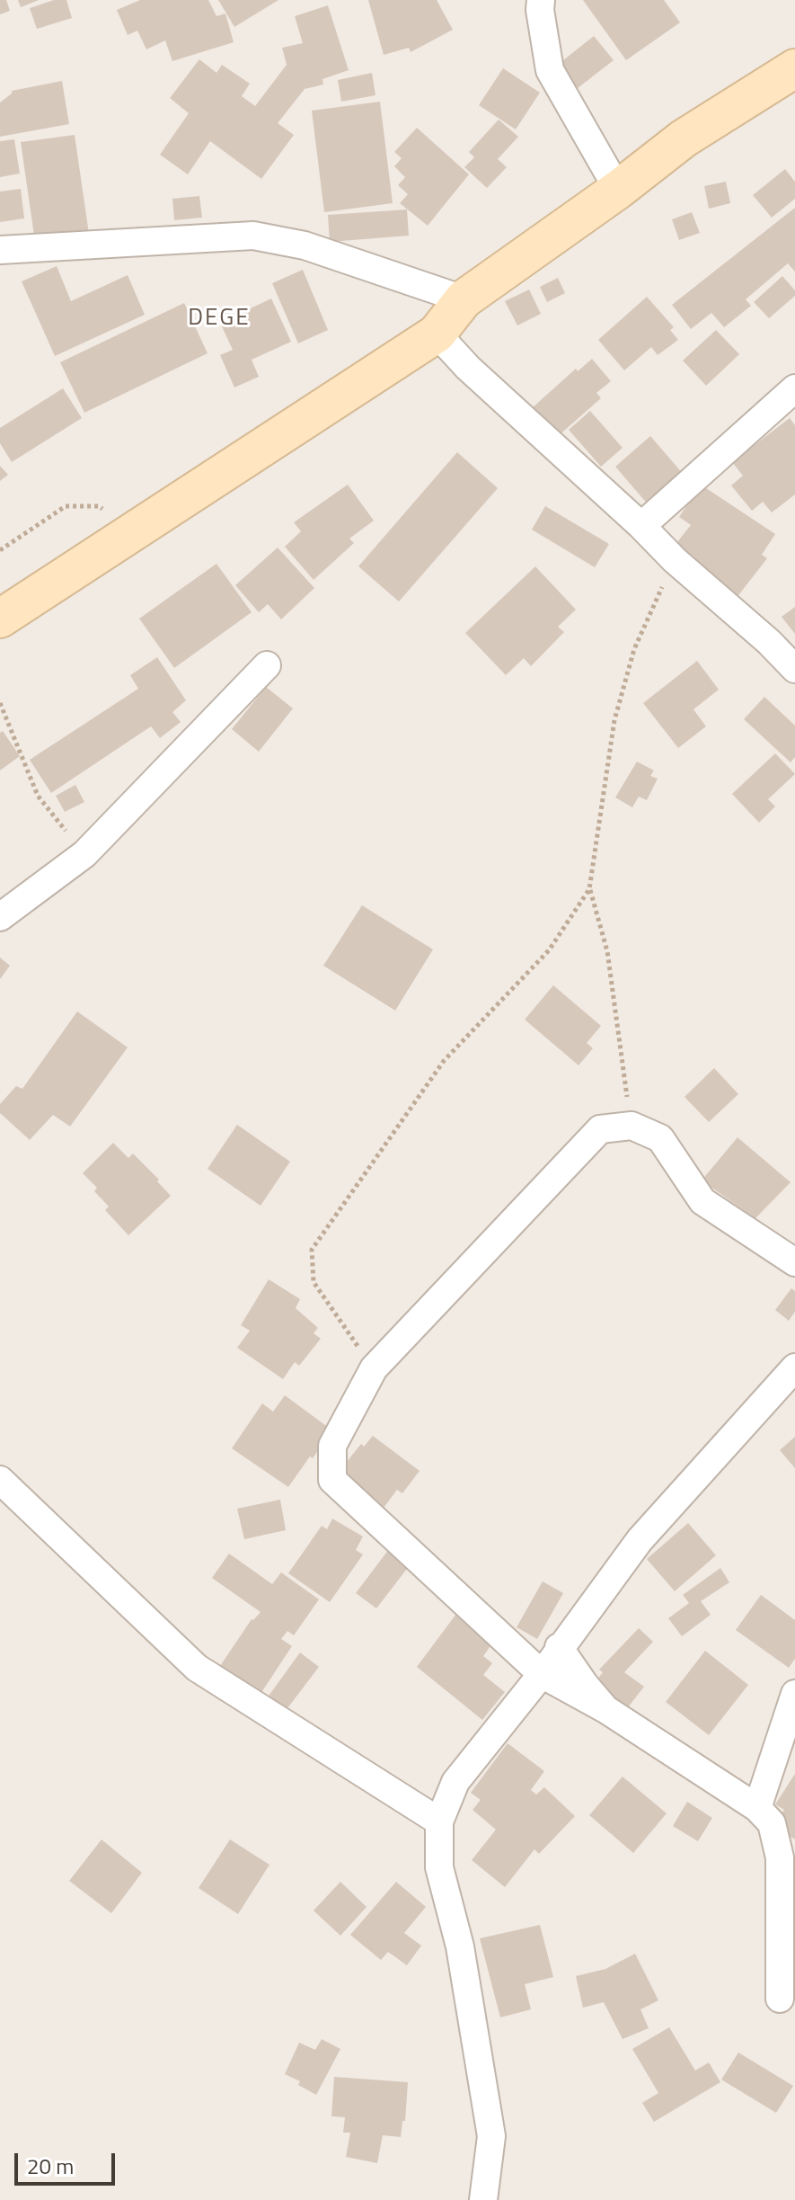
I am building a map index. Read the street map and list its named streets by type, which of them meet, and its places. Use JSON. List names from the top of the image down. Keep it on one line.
{"districts":["DEGE"],"scale_bar":"20 m"}
